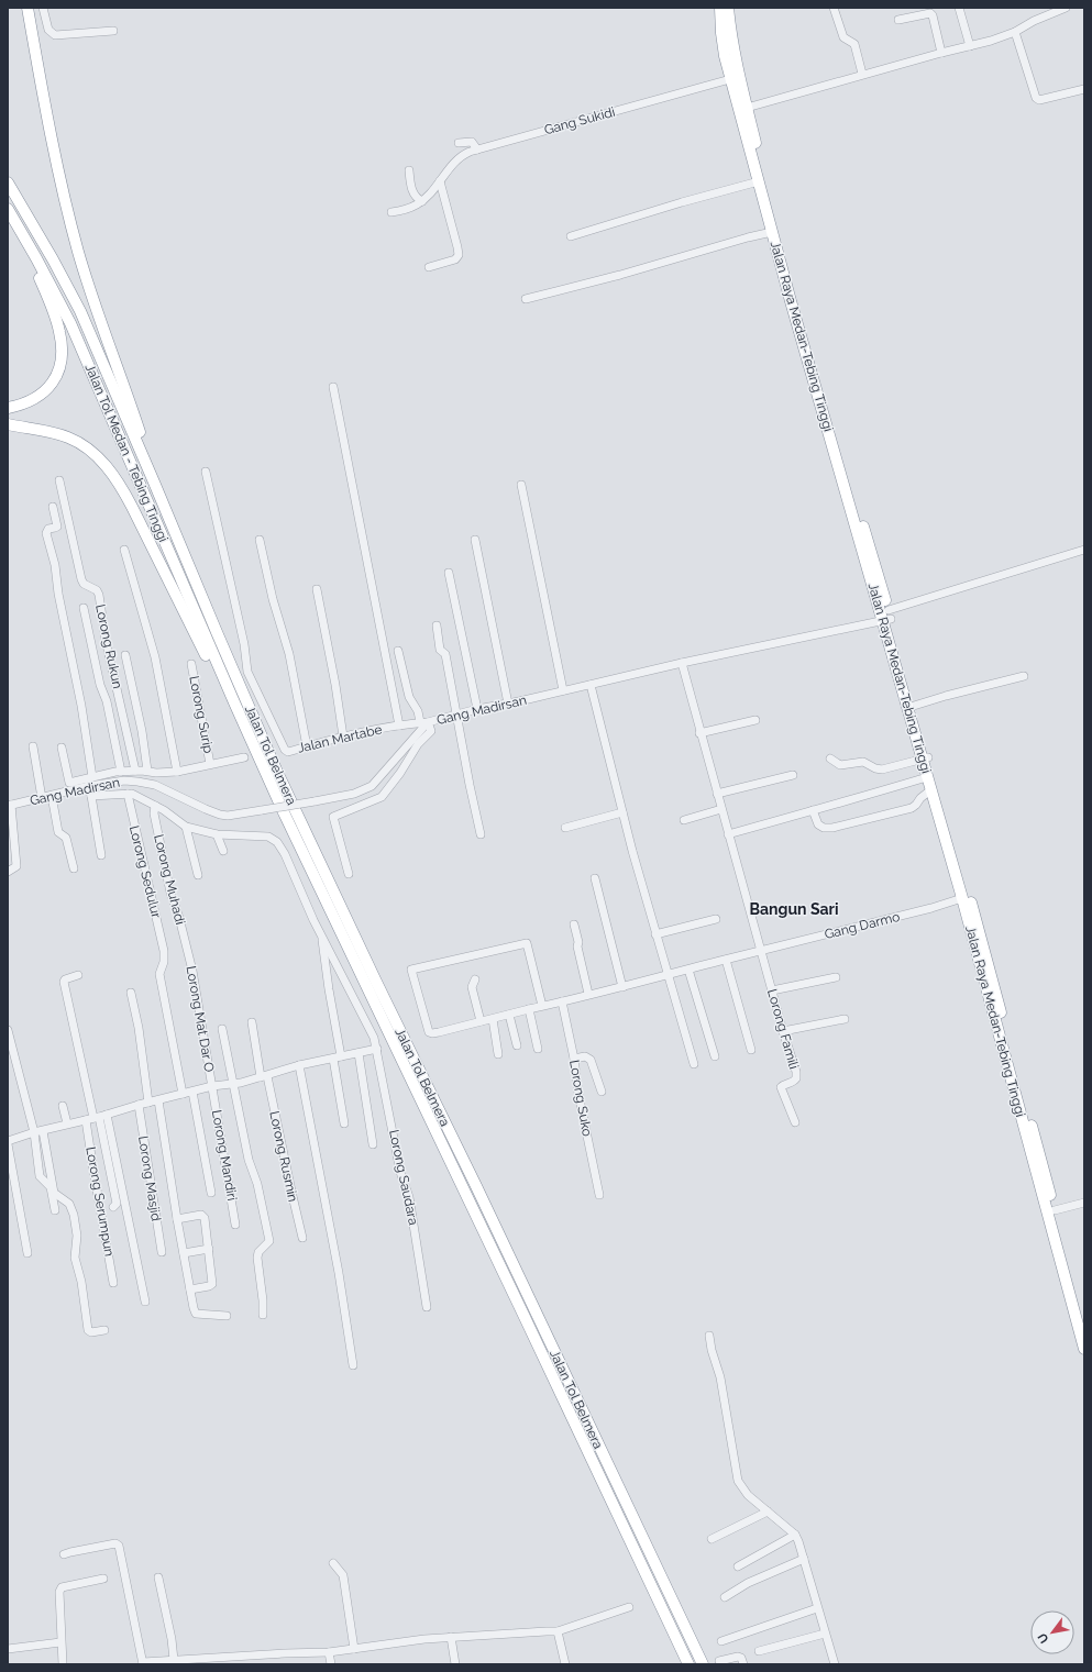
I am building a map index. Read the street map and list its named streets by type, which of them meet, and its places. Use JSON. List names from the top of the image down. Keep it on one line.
{"streets":{"highway":["Jalan Raya Medan-Tebing Tinggi","Jalan Tol Medan - Tebing Tinggi","Jalan Tol Belmera"],"street":["Gang Sukidi","Lorong Rukun","Gang Madirsan","Lorong Surip","Jalan Martabe","Lorong Sedulur","Lorong Muhadi","Gang Darmo","Lorong Mat Dar O","Lorong Famili","Lorong Suko","Lorong Mandiri","Lorong Rusmin","Lorong Saudara","Lorong Masjid","Lorong Serumpun"]},"crossings":[["Gang Sukidi","Jalan Raya Medan-Tebing Tinggi"],["Jalan Raya Medan-Tebing Tinggi","Gang Madirsan"],["Jalan Raya Medan-Tebing Tinggi","Gang Darmo"],["Jalan Tol Medan - Tebing Tinggi","Jalan Tol Belmera"],["Gang Madirsan","Jalan Martabe"],["Gang Madirsan","Lorong Famili"],["Lorong Muhadi","Lorong Mat Dar O"],["Gang Darmo","Lorong Famili"],["Gang Darmo","Lorong Suko"],["Lorong Mat Dar O","Lorong Mandiri"]],"districts":["Bangun Sari"],"north":"bottom left"}
